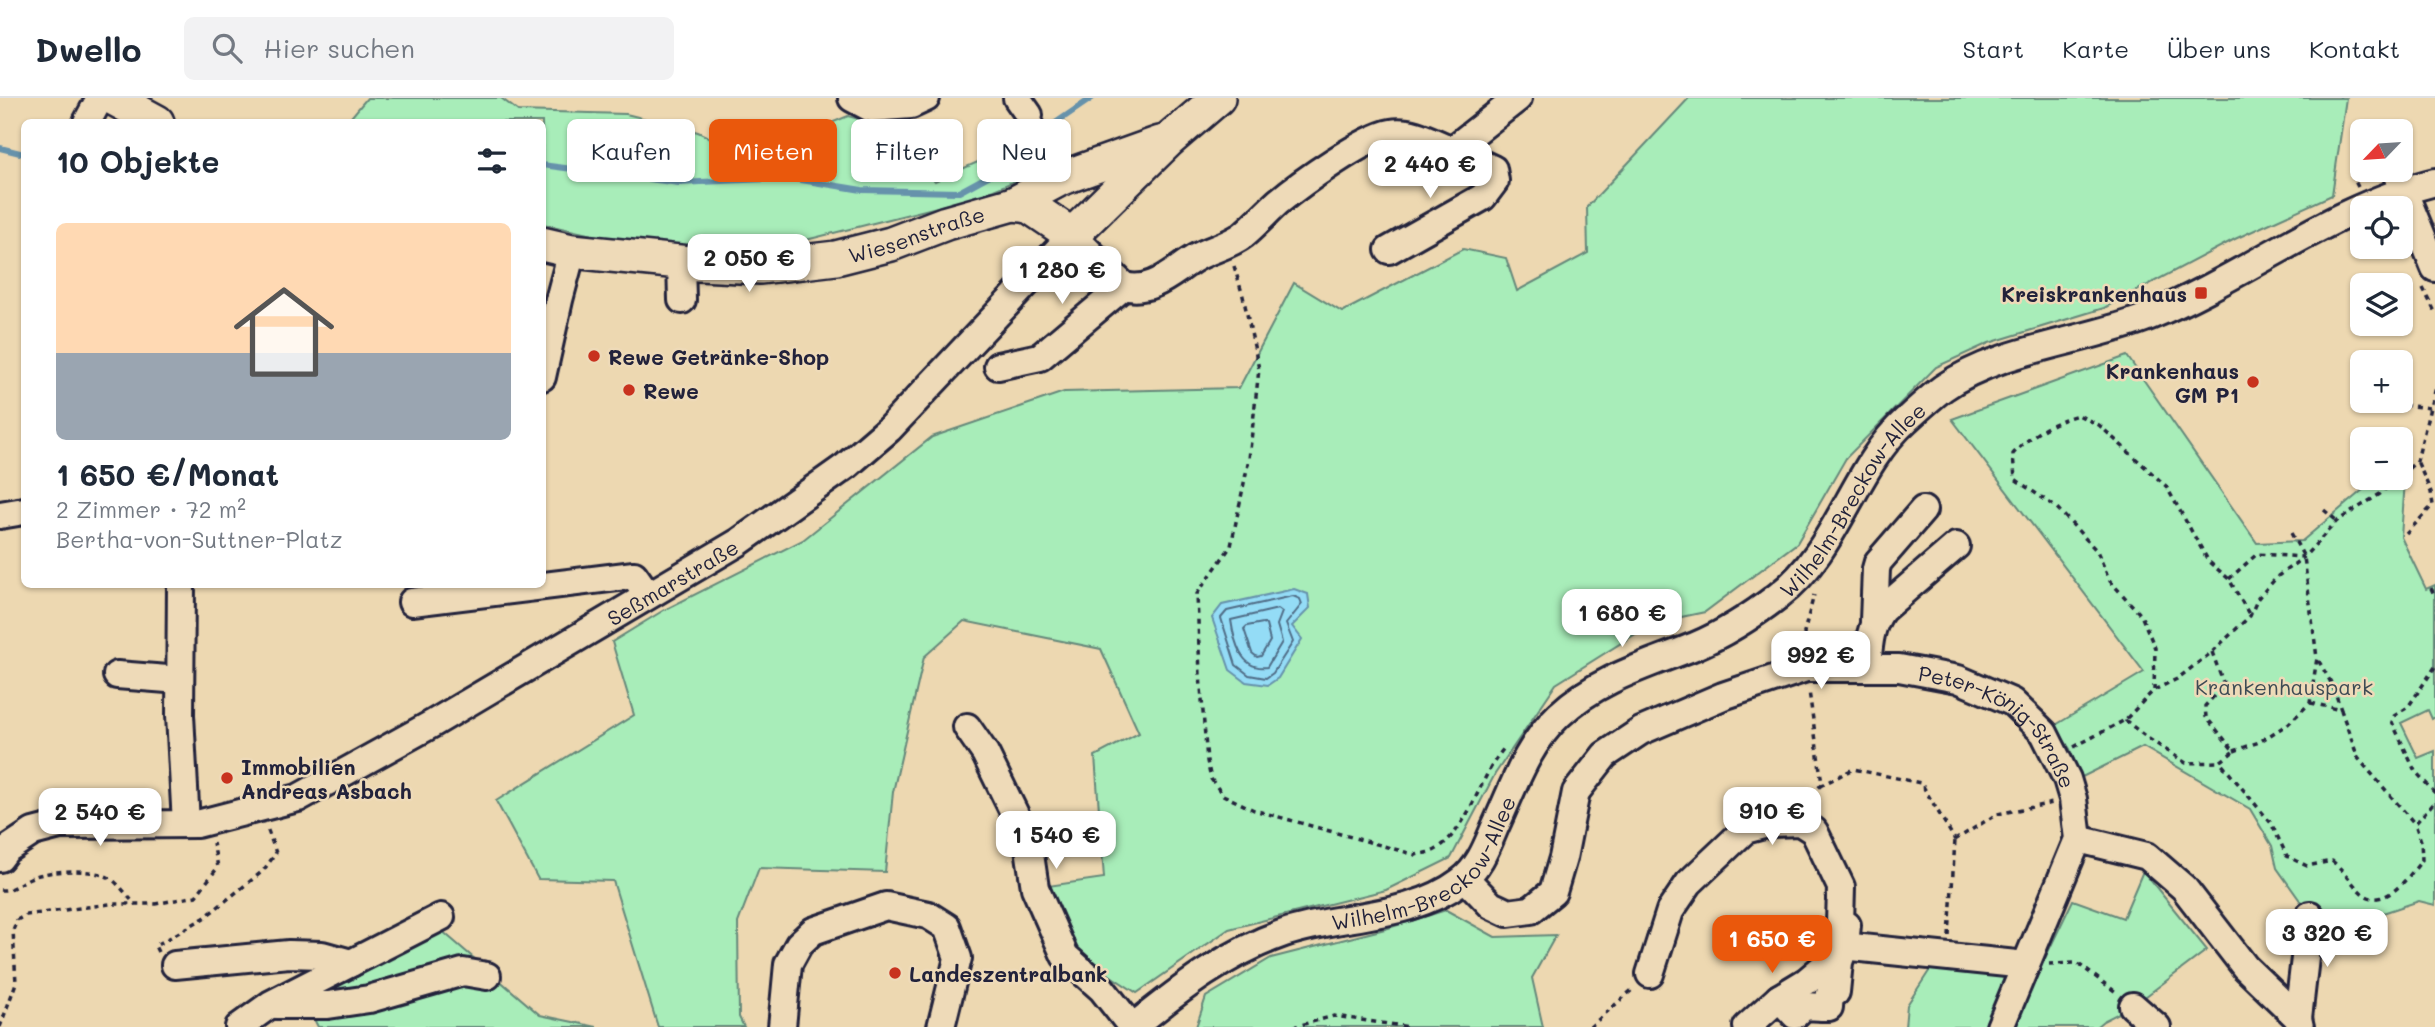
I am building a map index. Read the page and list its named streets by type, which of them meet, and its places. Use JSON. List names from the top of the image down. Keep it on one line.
{"streets":{"main road":["Wiesenstraße","Seßmarstraße"],"street":["Wilhelm-Breckow-Allee","Peter-König-Straße"]},"crossings":[["Wiesenstraße","Seßmarstraße"],["Wilhelm-Breckow-Allee","Peter-König-Straße"]],"parks":["Krankenhauspark"],"places":{"transit":["Kreiskrankenhaus"],"other":["Rewe Getränke-Shop","Krankenhaus GM P1","Rewe","Immobilien Andreas Asbach","Landeszentralbank"]},"north":"bottom left","page":{"header":"Dwello","search":"Hier suchen","nav":["Start","Karte","Über uns","Kontakt"],"map_buttons":["+","−"],"chip":["Kaufen","Mieten","Filter","Neu"],"heading":"10 Objekte","price":["2 440 €","2 050 €","1 280 €","1 680 €","992 €","910 €","2 540 €","1 540 €","3 320 €","1 650 €"],"list":[{"name":"1 650 €/Monat","note":"2 Zimmer · 72 m² · Bertha-von-Suttner-Platz"}]}}
